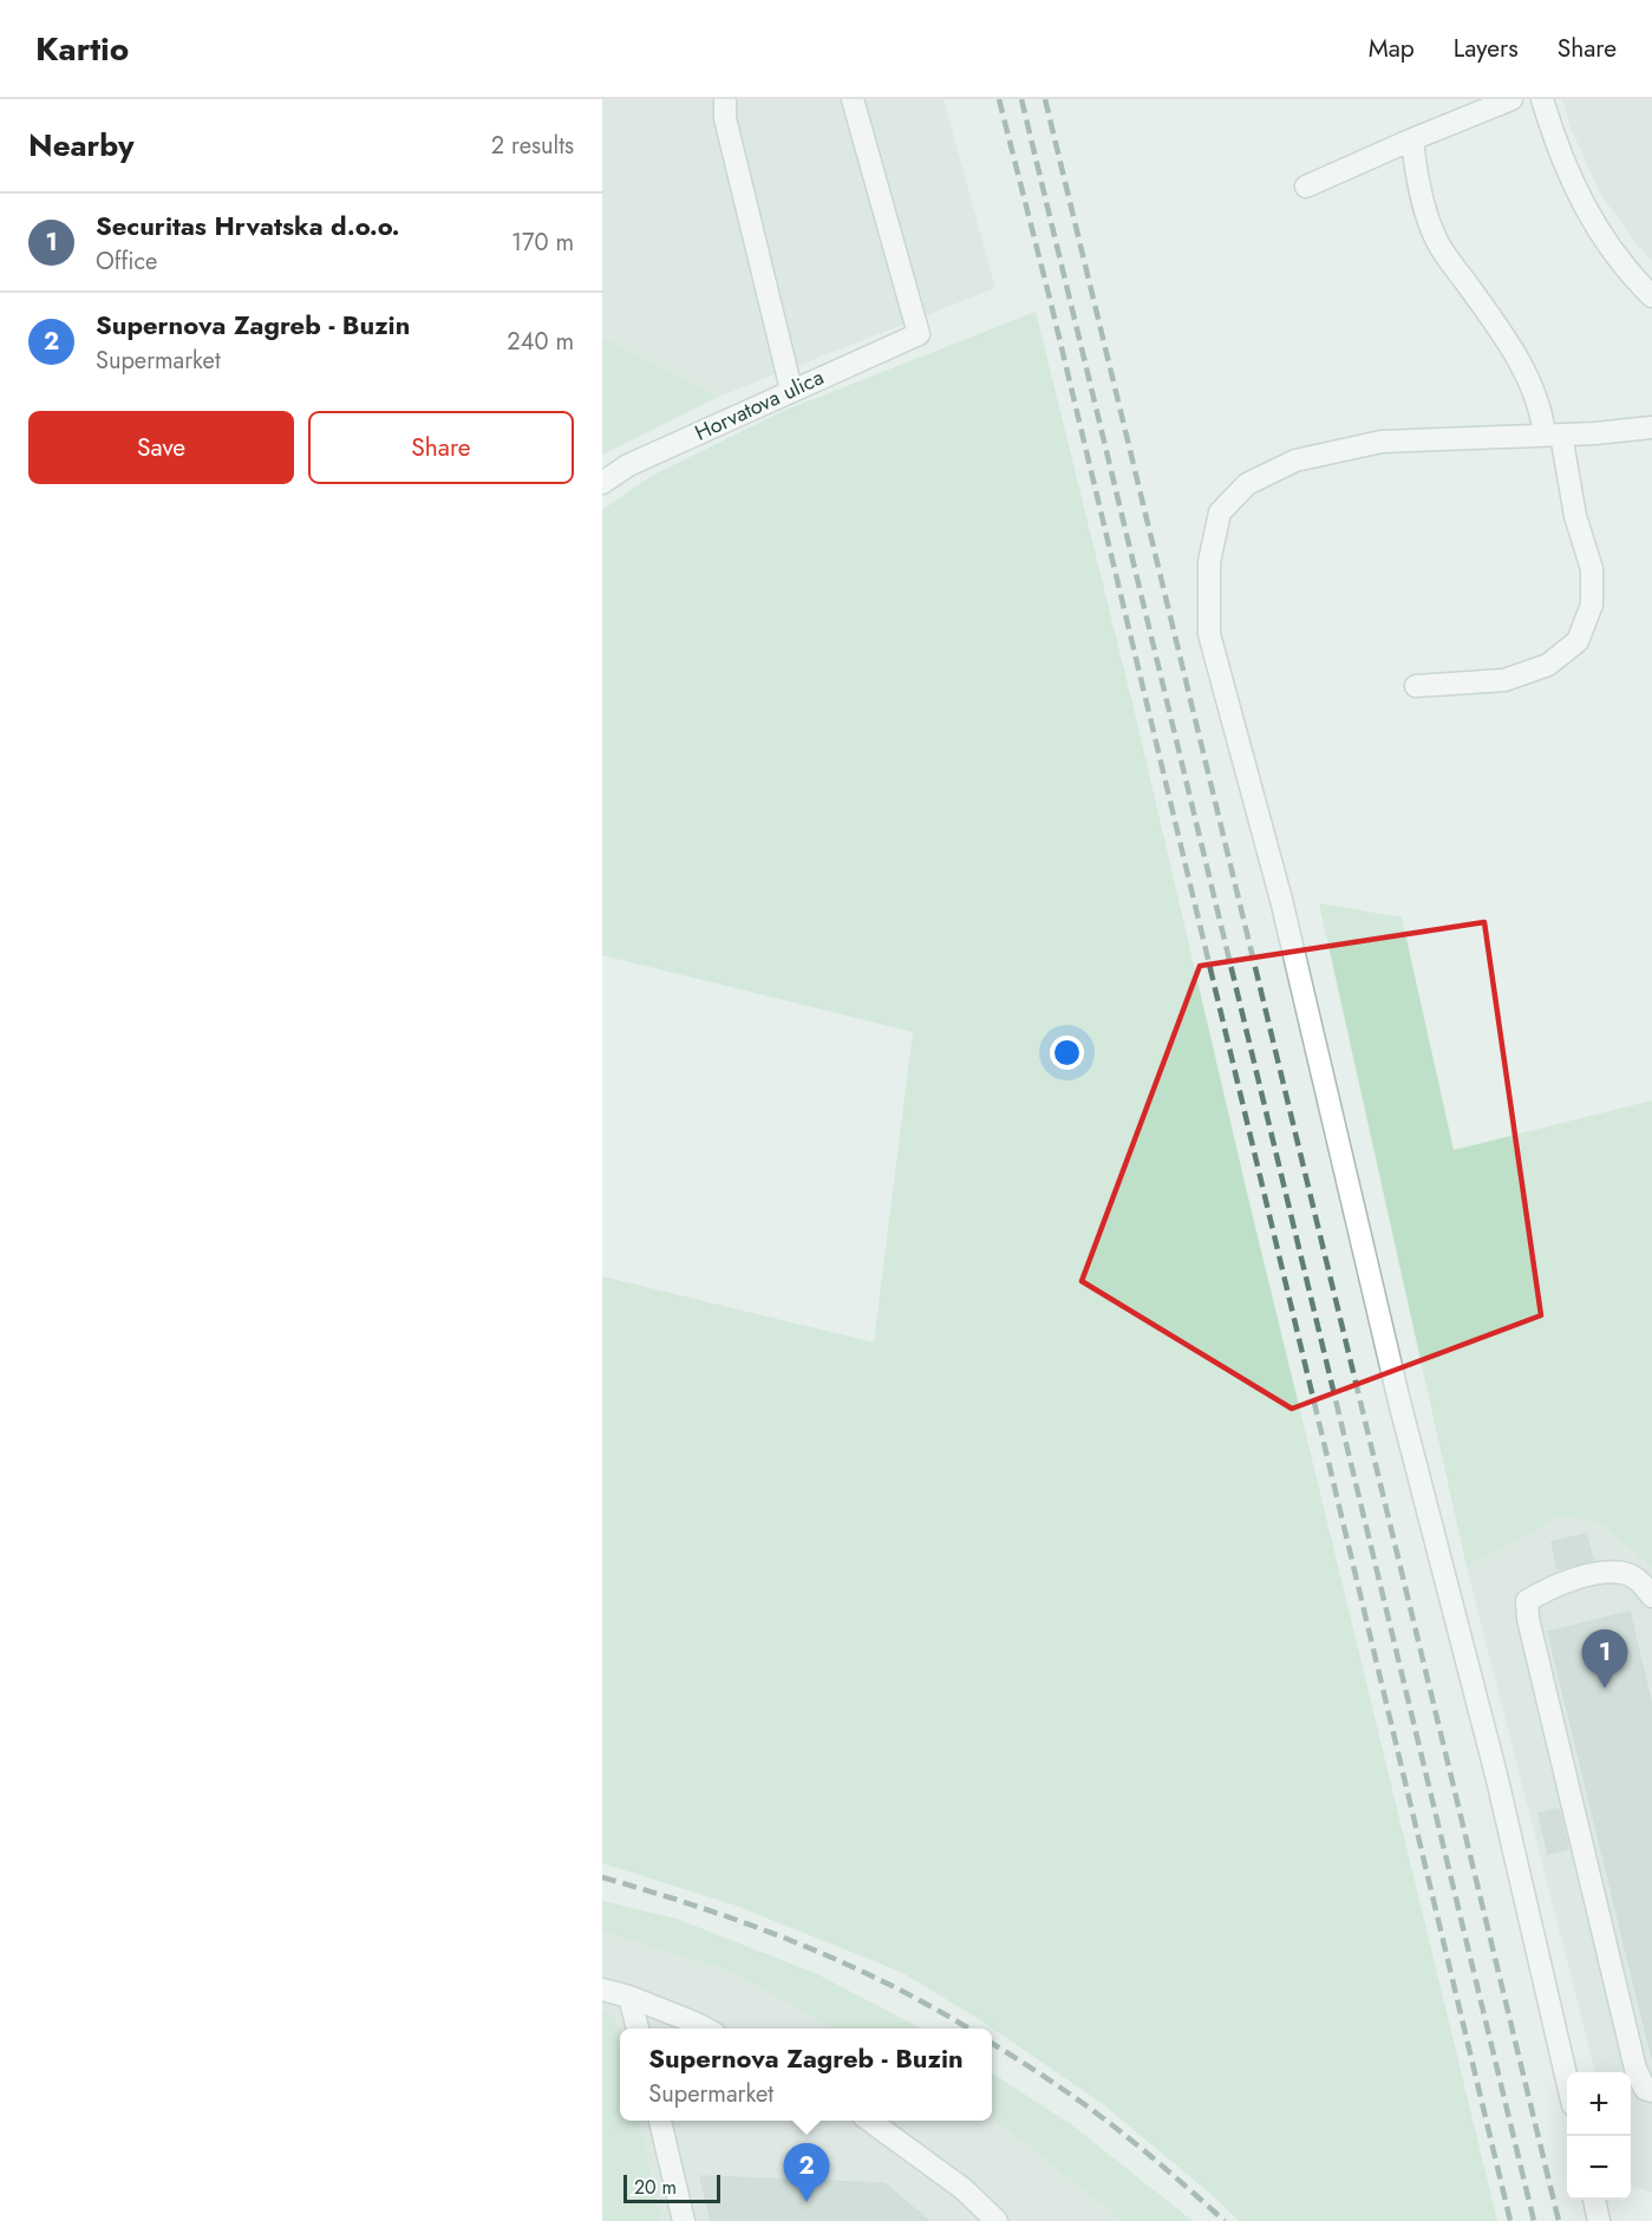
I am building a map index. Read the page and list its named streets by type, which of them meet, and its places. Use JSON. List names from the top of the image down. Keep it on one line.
{"streets":{"street":["Horvatova ulica"]},"scale_bar":"20 m","page":{"header":"Kartio","nav":["Map","Layers","Share"],"heading":["Nearby","2 results"],"list":[{"mark":"1","name":"Securitas Hrvatska d.o.o.","note":"Office","value":"170 m"},{"mark":"2","name":"Supernova Zagreb - Buzin","note":"Supermarket","value":"240 m"}],"buttons":["Save","Share"],"pins":["1","2"],"popup":["Supernova Zagreb - Buzin","Supermarket"],"map_buttons":["+","−"],"scale":"20 m"}}
